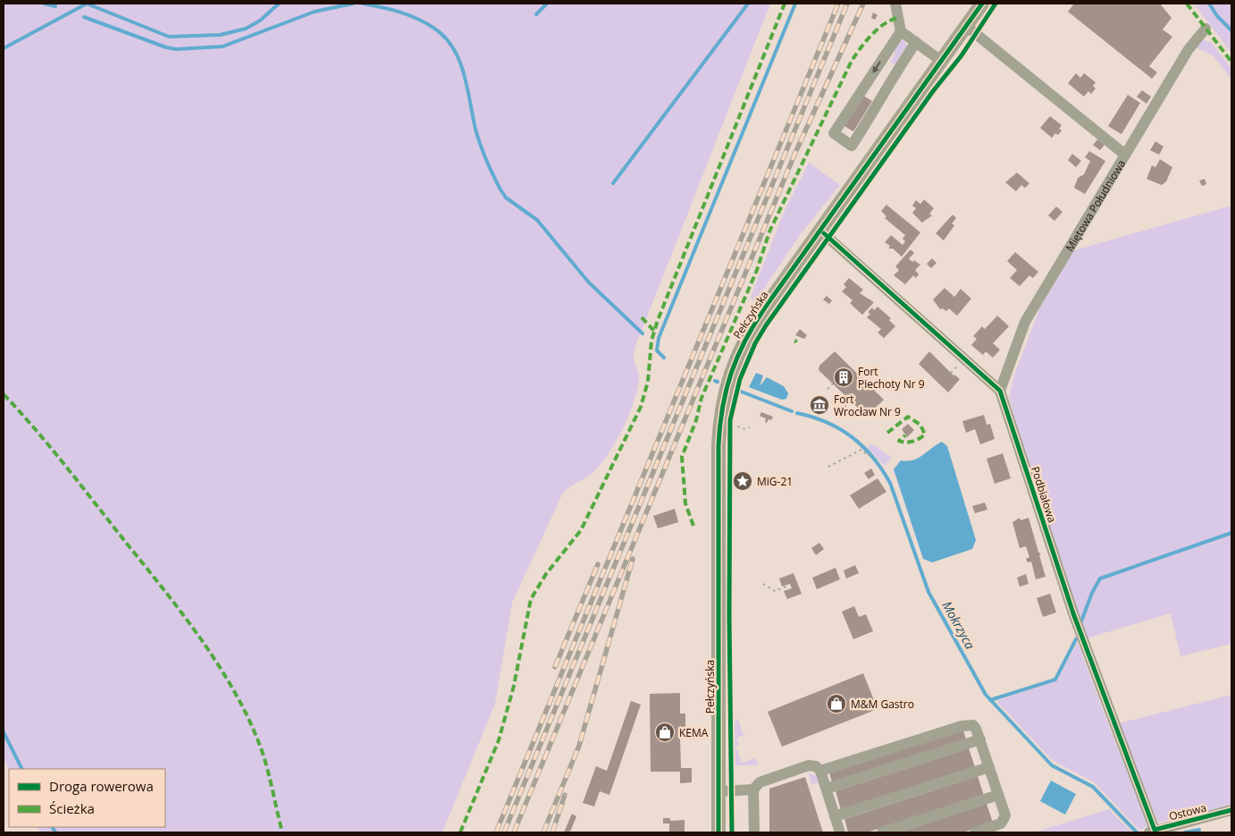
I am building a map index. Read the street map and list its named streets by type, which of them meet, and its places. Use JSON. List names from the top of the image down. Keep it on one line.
{"streets":{"main road":["Pełczyńska"],"street":["Miętowa Południowa","Podbiałowa","Ostowa"]},"crossings":[["Miętowa Południowa","Podbiałowa"],["Podbiałowa","Ostowa"]],"water":["Mokrzyca"],"places":{"building":["Fort Piechoty Nr 9"],"museum":["Fort Wrocław Nr 9"],"place":["MiG-21"],"shop":["M&M Gastro","KEMA"]},"legend":["Droga rowerowa","Ścieżka"]}
